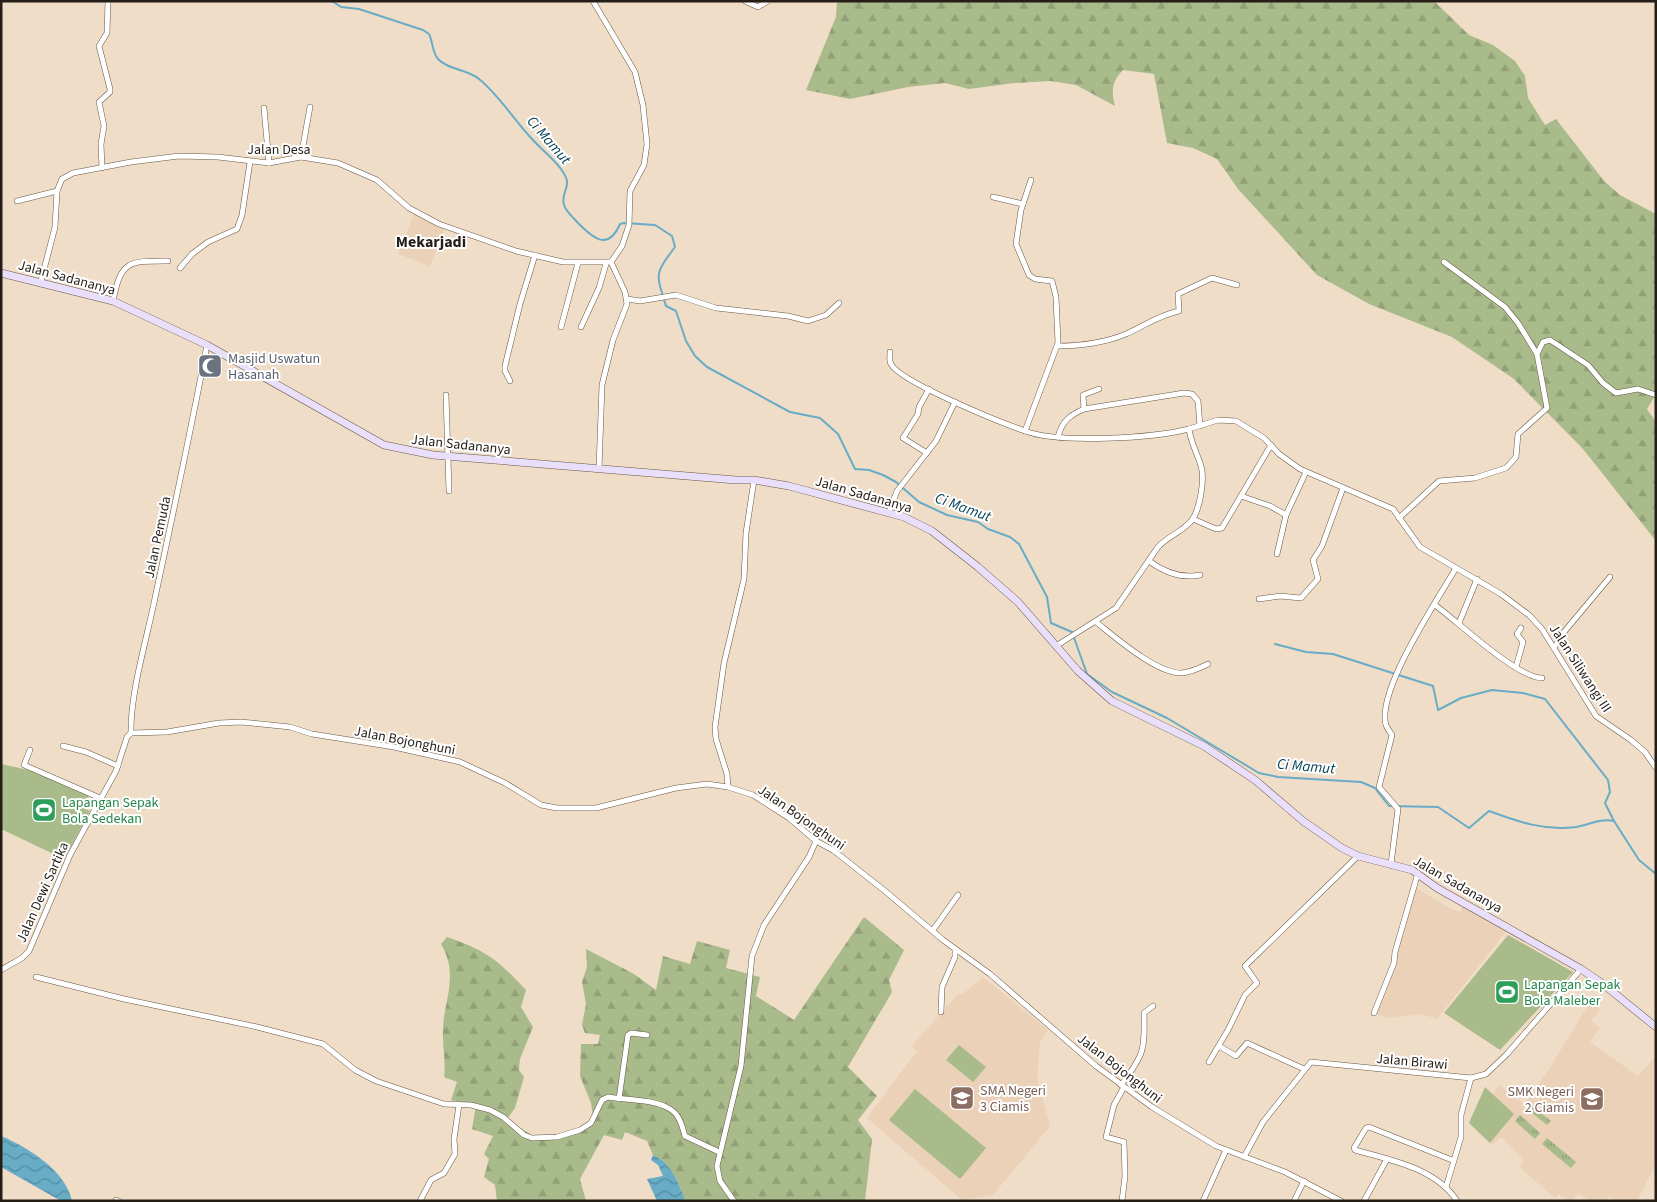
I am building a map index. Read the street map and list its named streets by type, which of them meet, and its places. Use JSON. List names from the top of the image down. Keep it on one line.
{"streets":{"street":["Jalan Desa","Jalan Sadananya","Jalan Pemuda","Jalan Siliwangi III","Jalan Bojonghuni","Jalan Dewi Sartika","Jalan Birawi"]},"crossings":[["Jalan Sadananya","Jalan Pemuda"],["Jalan Pemuda","Jalan Bojonghuni"],["Jalan Pemuda","Jalan Dewi Sartika"],["Jalan Bojonghuni","Jalan Dewi Sartika"]],"districts":["Mekarjadi"],"water":["Ci Mamut"],"places":{"mosque":["Masjid Uswatun Hasanah"],"sports":["Lapangan Sepak Bola Sedekan","Lapangan Sepak Bola Maleber"],"school or university":["SMA Negeri 3 Ciamis","SMK Negeri 2 Ciamis"]}}
